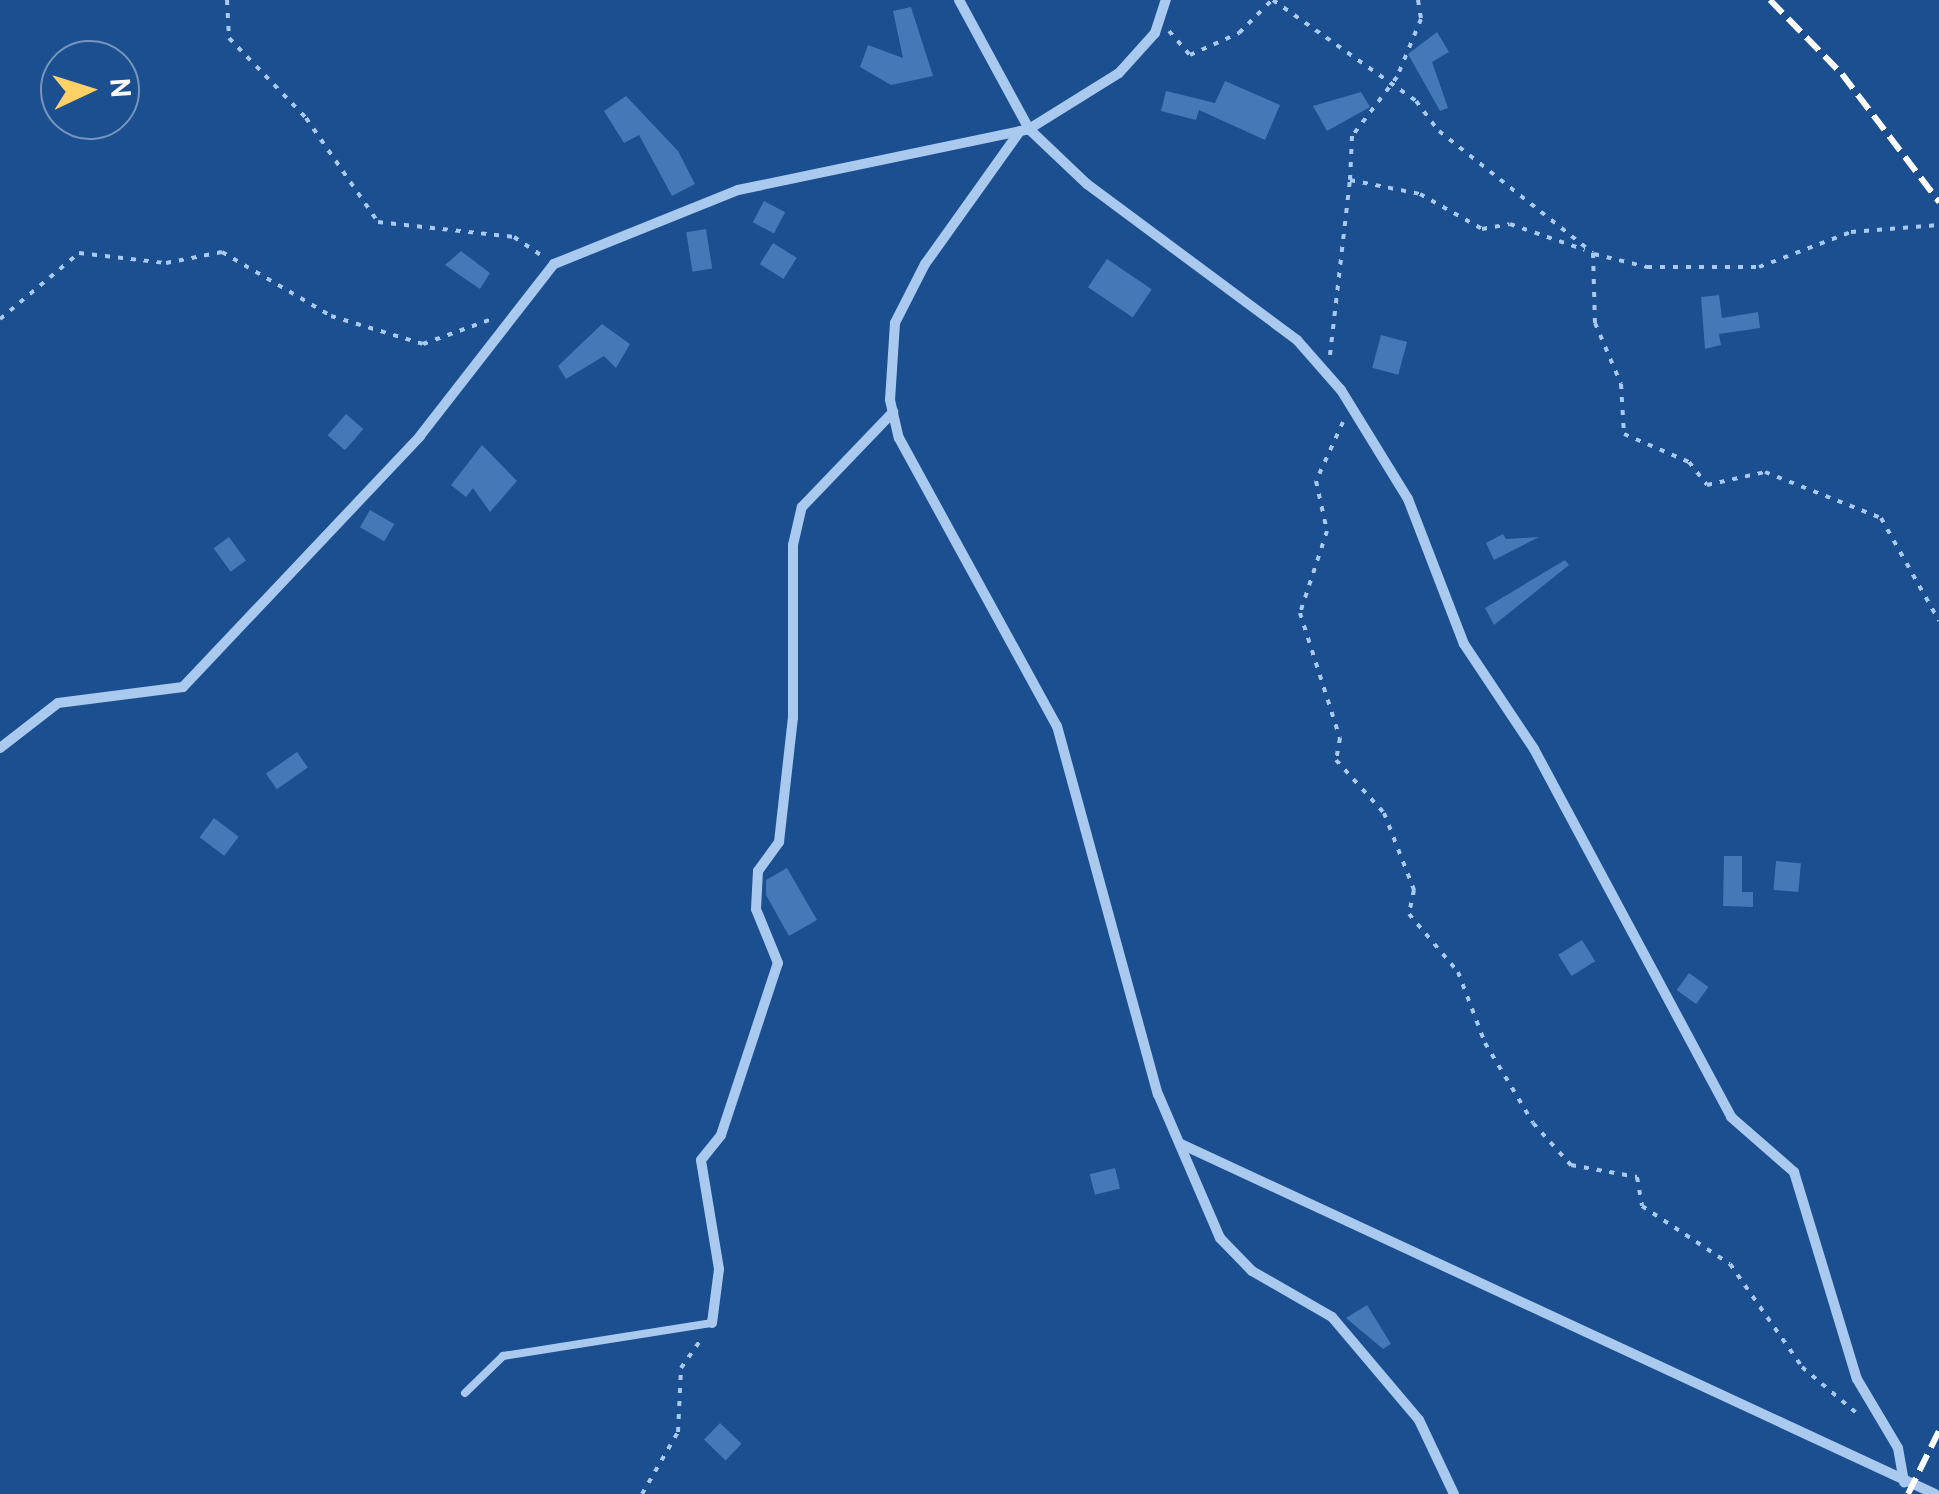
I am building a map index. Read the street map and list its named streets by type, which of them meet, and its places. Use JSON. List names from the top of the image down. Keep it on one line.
{"north":"right"}
